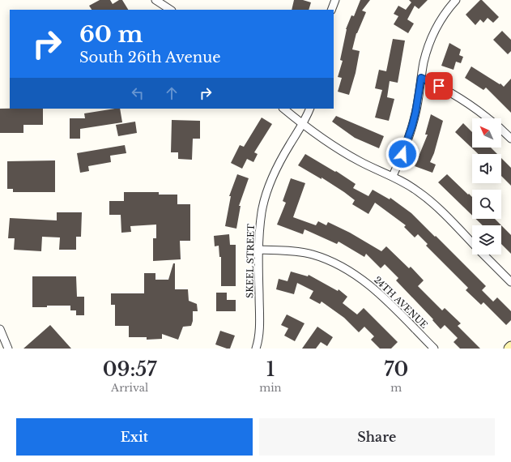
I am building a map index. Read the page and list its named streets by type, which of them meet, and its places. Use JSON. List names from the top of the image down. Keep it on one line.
{"streets":{"street":["SKEEL STREET","24TH AVENUE"]},"crossings":[["SKEEL STREET","24TH AVENUE"]],"north":"top left","page":{"turn":["60 m","South 26th Avenue"],"eta":["09:57","Arrival","1","min","70","m"],"buttons":["Exit","Share"]}}
